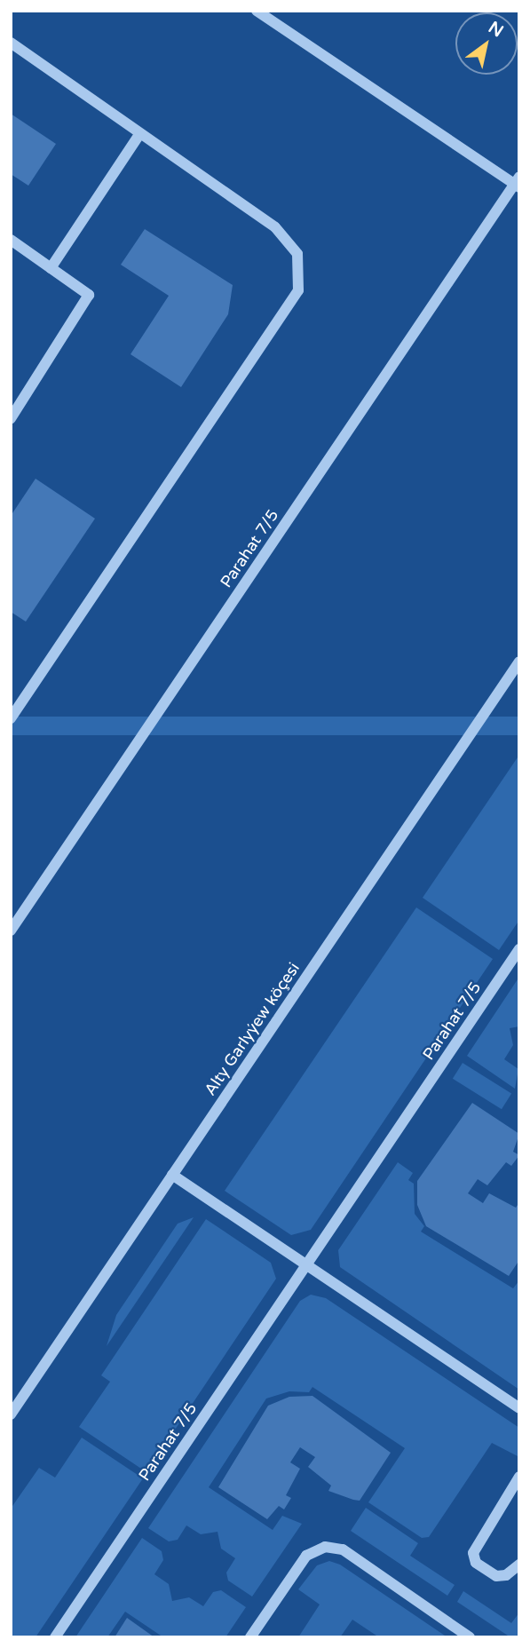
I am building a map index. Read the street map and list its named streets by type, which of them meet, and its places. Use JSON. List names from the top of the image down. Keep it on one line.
{"streets":{"street":["Parahat 7/5","Alty Garlyýew köçesi"]},"north":"top right"}
